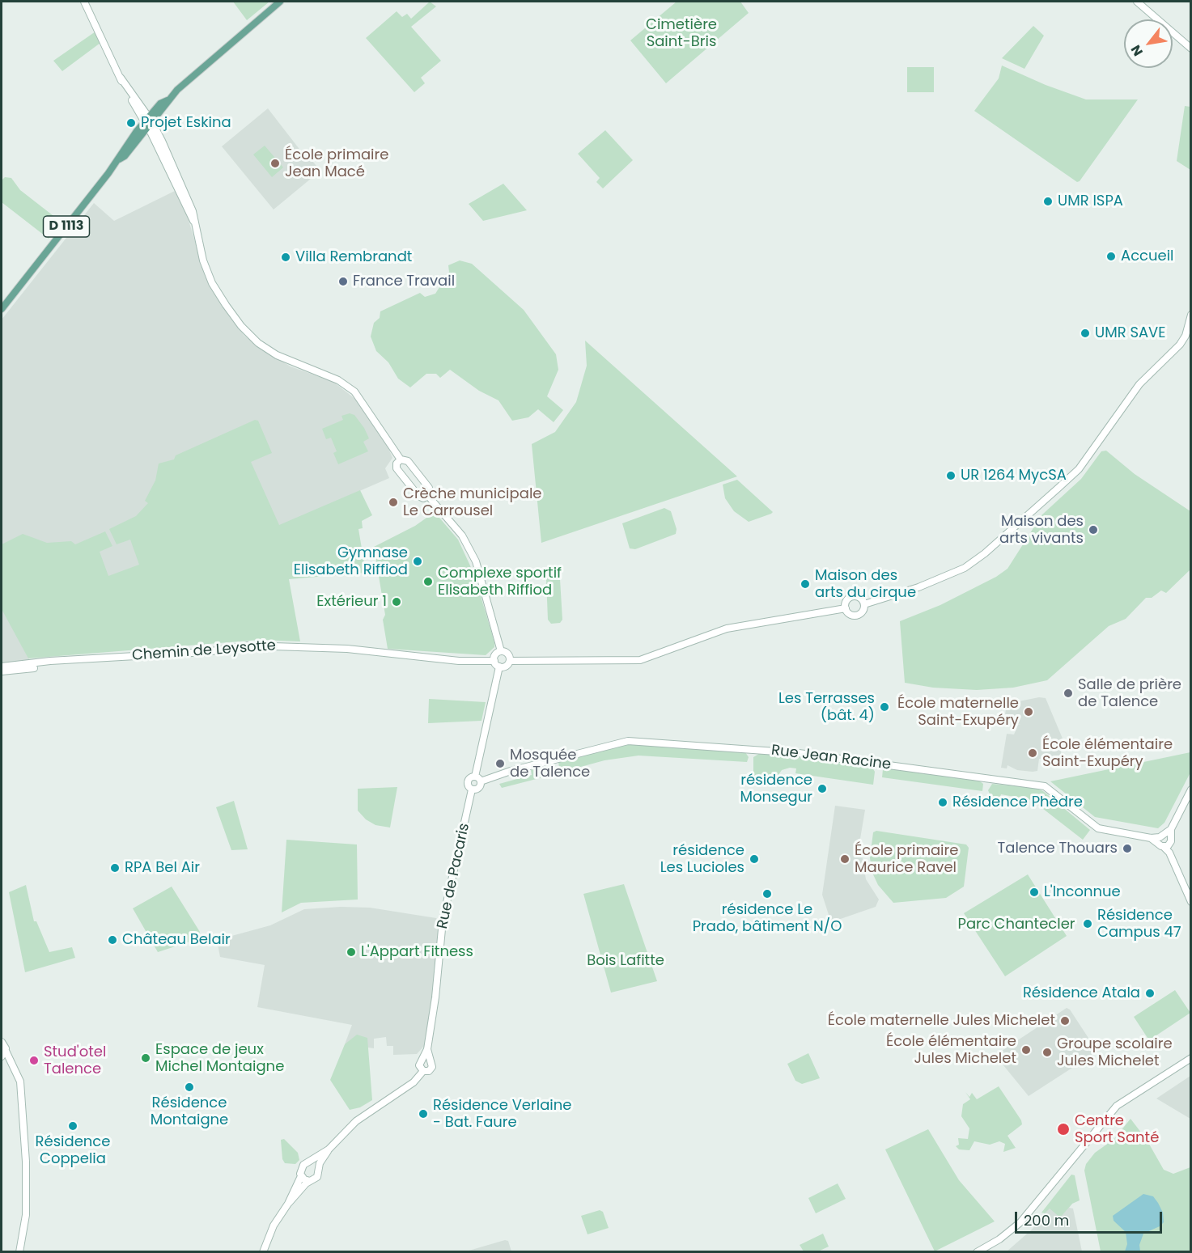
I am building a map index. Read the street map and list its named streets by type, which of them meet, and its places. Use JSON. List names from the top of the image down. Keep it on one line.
{"streets":{"main road":["D 1113"],"street":["Chemin de Leysotte","Rue Jean Racine","Rue de Pacaris"]},"crossings":[["Rue Jean Racine","Rue de Pacaris"]],"parks":["Cimetière Saint-Bris","Parc Chantecler","Bois Lafitte"],"places":["Projet Eskina","École primaire Jean Macé","UMR ISPA","Accueil","Villa Rembrandt","France Travail","UMR SAVE","UR 1264 MycSA","Crèche municipale Le Carrousel","Maison des arts vivants","Gymnase Elisabeth Riffiod","Complexe sportif Elisabeth Riffiod","Maison des arts du cirque","Extérieur 1","Salle de prière de Talence","Les Terrasses (bât. 4)","École maternelle Saint-Exupéry","École élémentaire Saint-Exupéry","Mosquée de Talence","résidence Monsegur","Résidence Phèdre","Talence Thouars","résidence Les Lucioles","École primaire Maurice Ravel","RPA Bel Air","L'Inconnue","résidence Le Prado, bâtiment N/O","Résidence Campus 47","Château Belair","L'Appart Fitness","Résidence Atala","École maternelle Jules Michelet","École élémentaire Jules Michelet","Groupe scolaire Jules Michelet","Espace de jeux Michel Montaigne","Stud'otel Talence","Résidence Montaigne","Résidence Verlaine - Bat. Faure","Résidence Coppelia","Centre Sport Santé"],"scale_bar":"200 m","north":"bottom left"}
